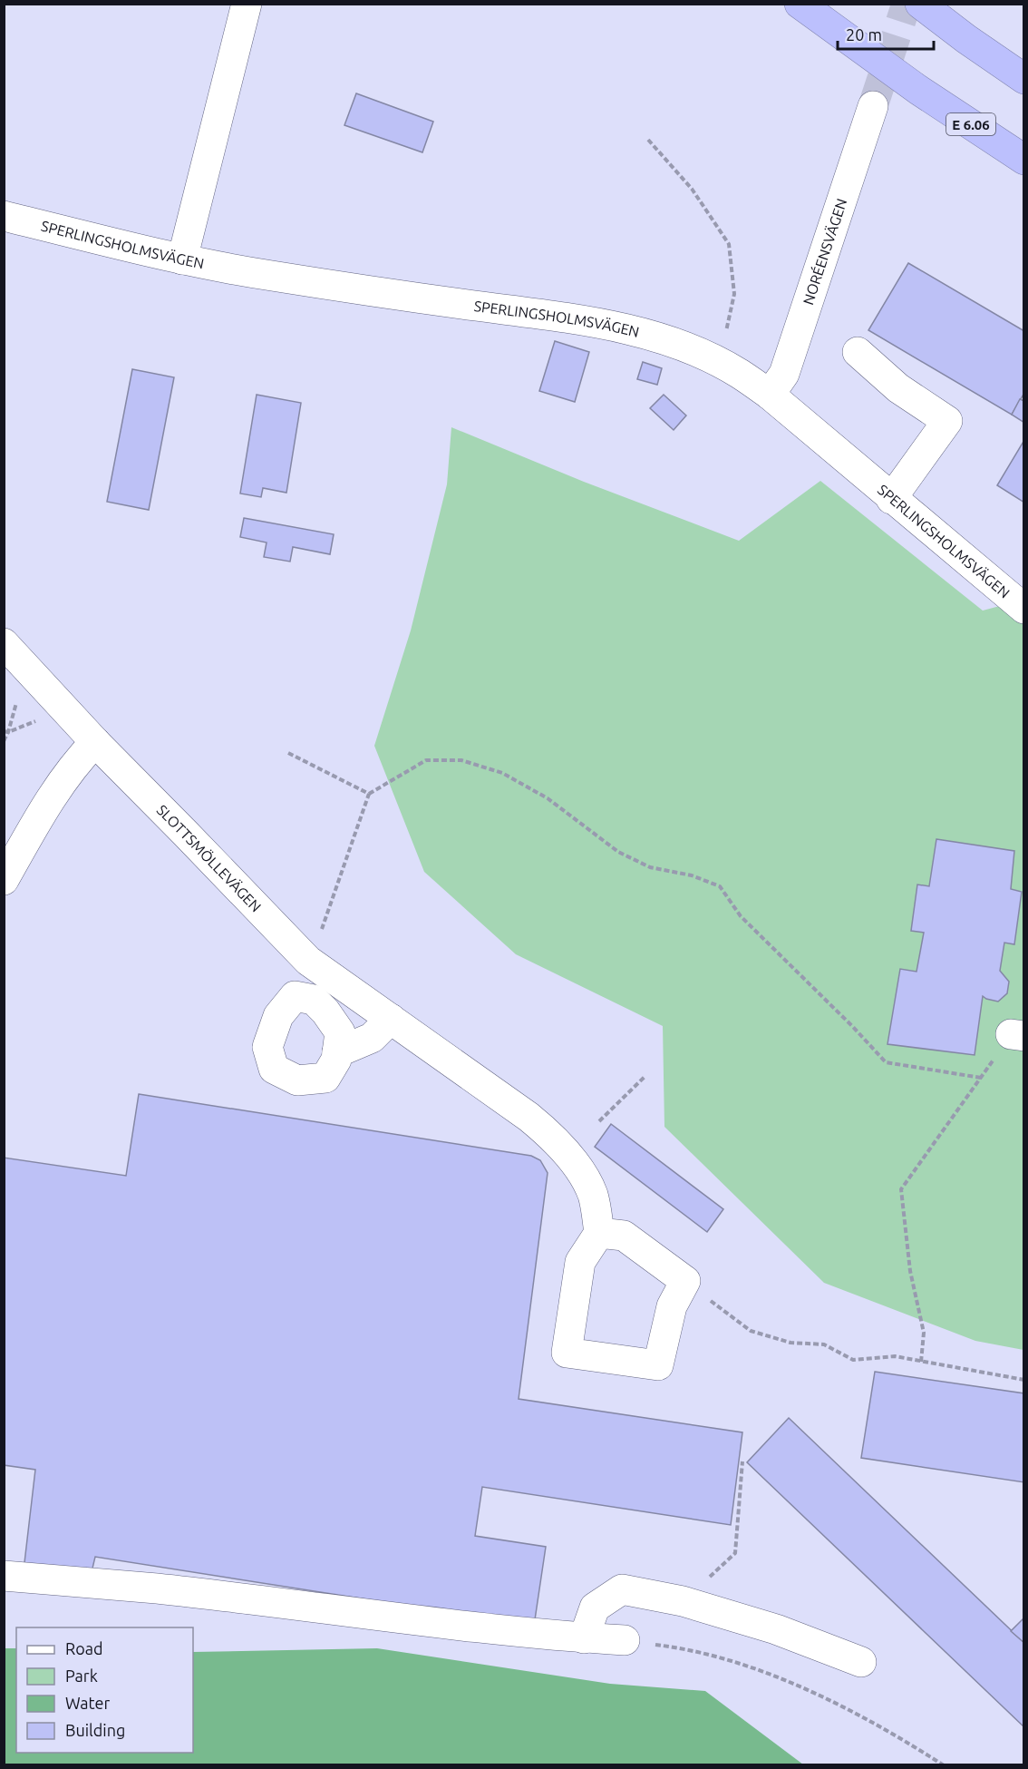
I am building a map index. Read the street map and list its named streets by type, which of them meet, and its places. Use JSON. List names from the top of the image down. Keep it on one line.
{"streets":{"highway":["E 6.06"],"street":["SPERLINGSHOLMSVÄGEN","NORÉENSVÄGEN","SLOTTSMÖLLEVÄGEN"]},"crossings":[["SPERLINGSHOLMSVÄGEN","NORÉENSVÄGEN"]],"legend":["Road","Park","Water","Building"],"scale_bar":"20 m"}
